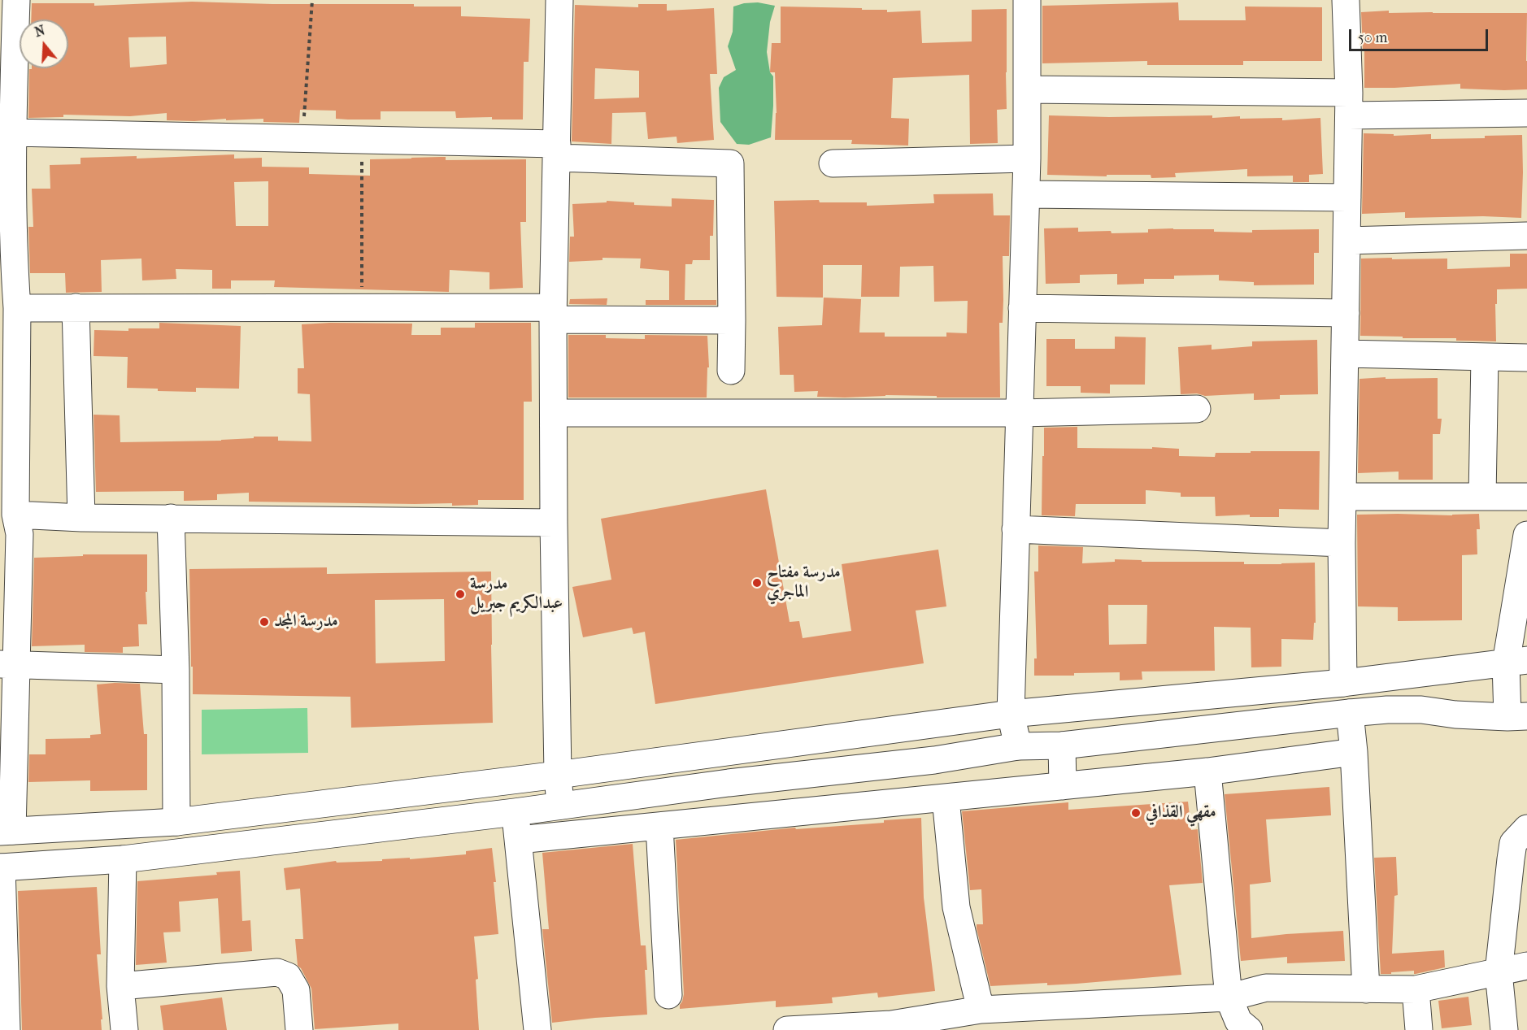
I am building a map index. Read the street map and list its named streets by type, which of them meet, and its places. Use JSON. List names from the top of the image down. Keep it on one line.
{"places":["مدرسة مفتاح الماجري","مدرسة عبدالكريم جبريل","مدرسة المجد","مقهي القذافي"],"scale_bar":"50 m","north":"top"}
